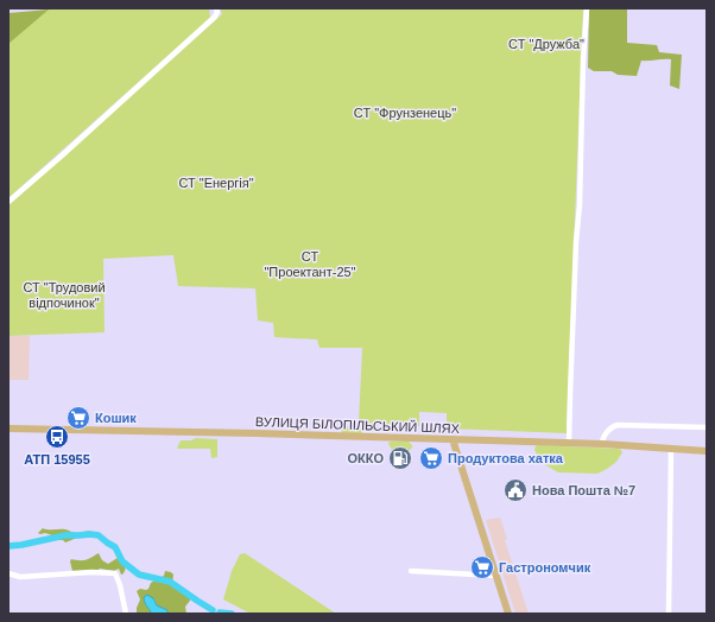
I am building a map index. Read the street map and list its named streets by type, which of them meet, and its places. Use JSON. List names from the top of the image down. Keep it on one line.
{"streets":{"main road":["ВУЛИЦЯ БІЛОПІЛЬСЬКИЙ ШЛЯХ"]},"parks":["СТ \"Дружба\"","СТ \"Фрунзенець\"","СТ \"Енергія\"","СТ \"Проектант-25\"","СТ \"Трудовий відпочинок\""],"places":{"supermarket":["Кошик","Продуктова хатка","Гастрономчик"],"bus stop":["АТП 15955"],"fuel station":["ОККО"],"public building":["Нова Пошта №7"]}}
